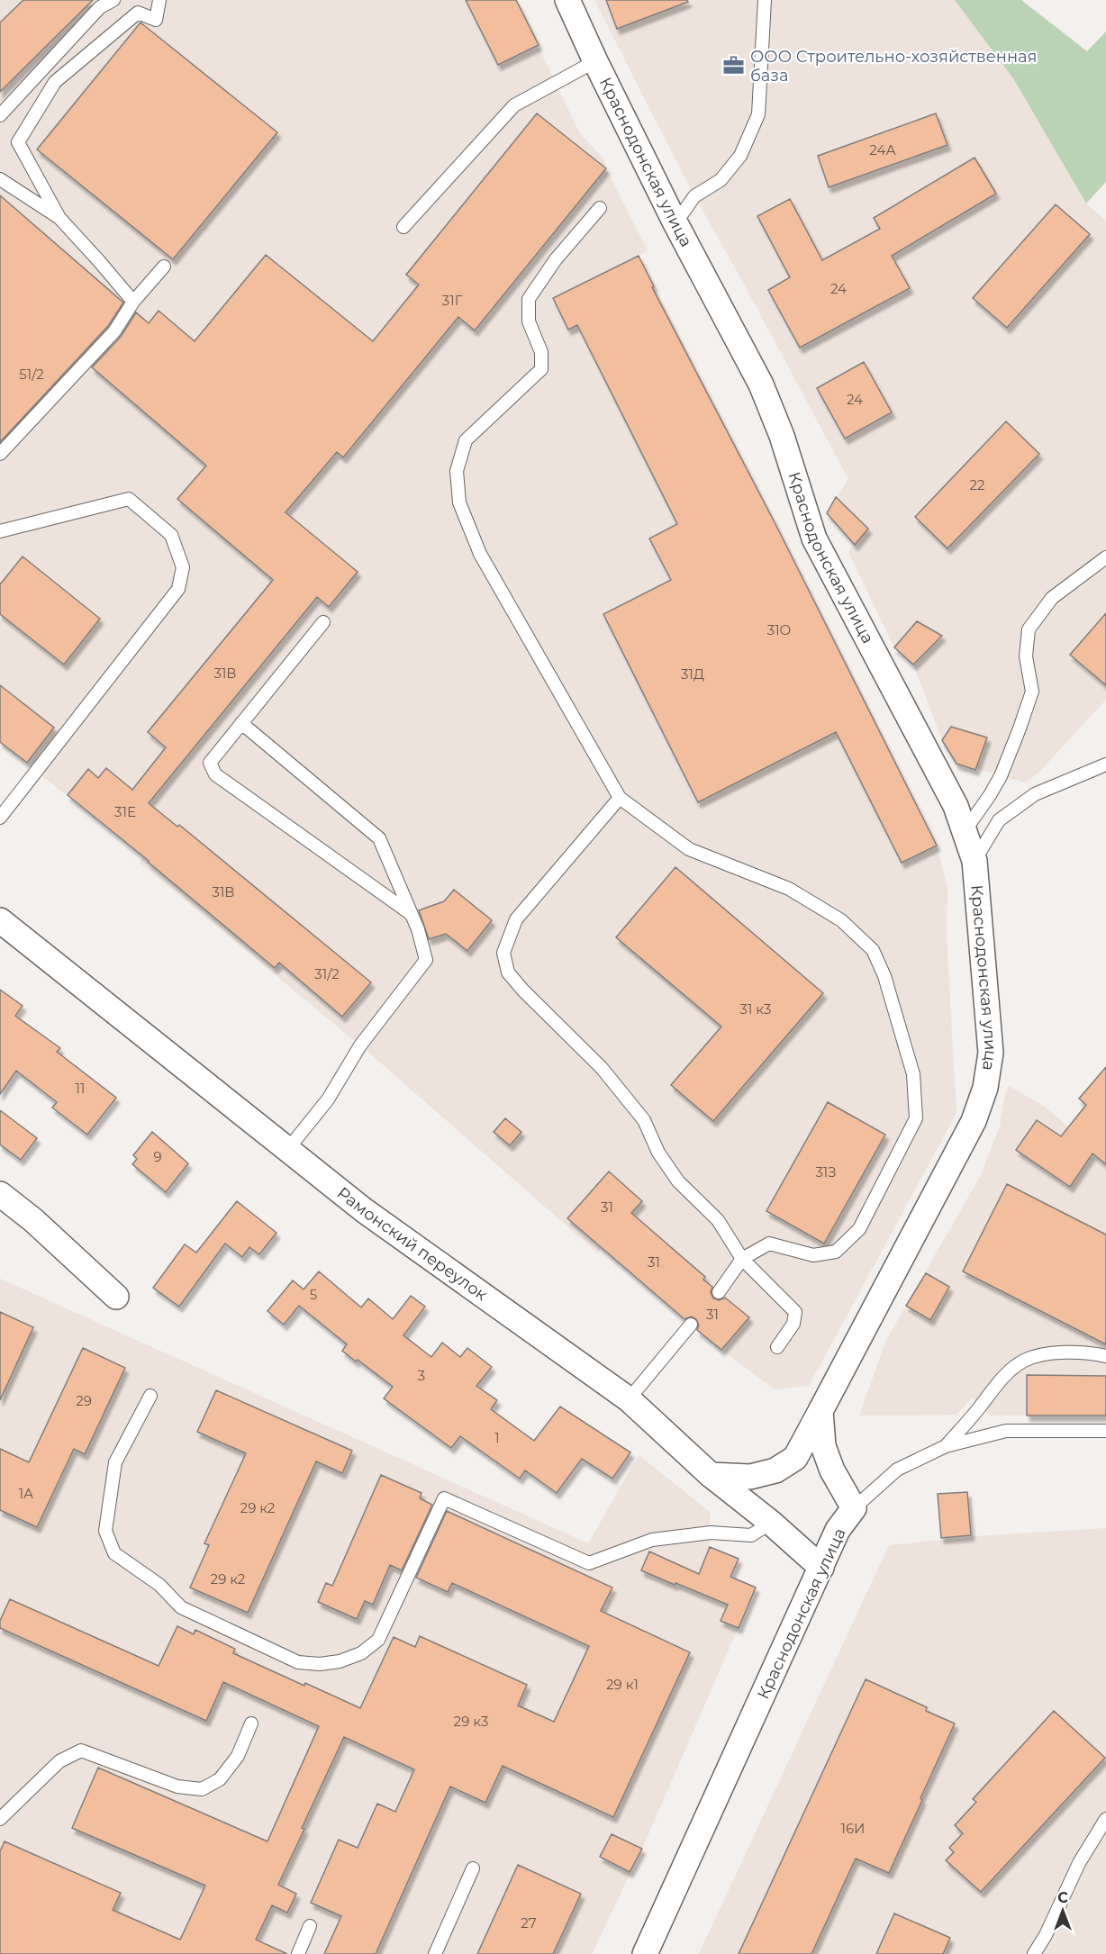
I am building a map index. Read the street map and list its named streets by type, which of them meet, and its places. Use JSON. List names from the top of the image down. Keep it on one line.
{"streets":{"street":["Краснодонская улица","Рамонский переулок"]},"crossings":[["Краснодонская улица","Рамонский переулок"]],"places":{"office":["ООО Строительно-хозяйственная база"]},"house_numbers":["24А","24","31Г","51/2","24","22","31О","31В","31Д","31Е","31В","31/2","31 к3","11","9","31З","31","31","5","31","3","29","1","1А","29 к2","29 к2","29 к1","29 к3","16И","27"],"north":"top"}
